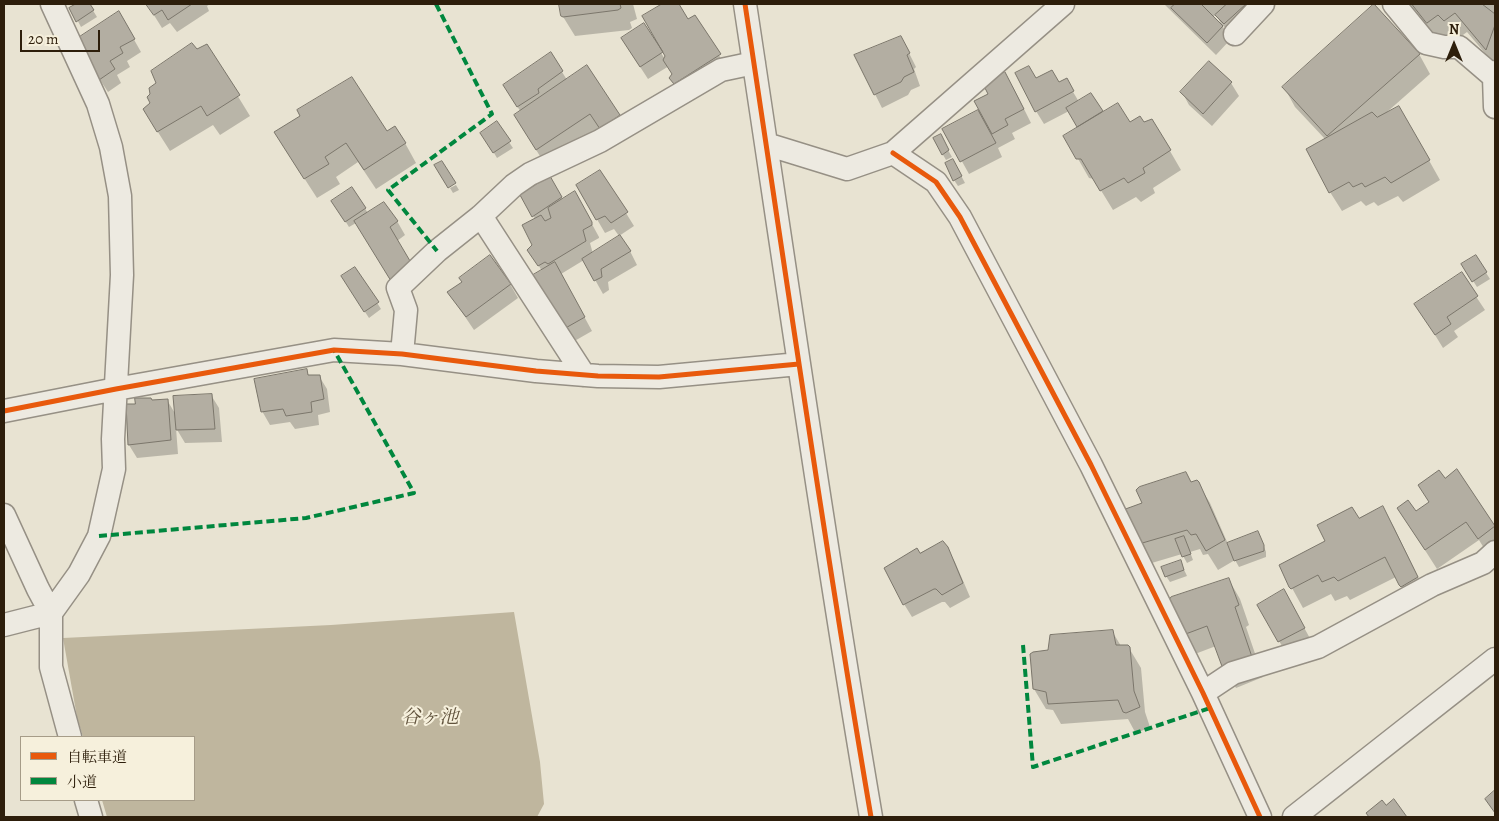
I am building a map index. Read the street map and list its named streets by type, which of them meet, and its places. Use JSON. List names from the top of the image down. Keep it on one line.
{"water":["谷ヶ池"],"legend":["自転車道","小道"],"scale_bar":"20 m","north":"top"}
